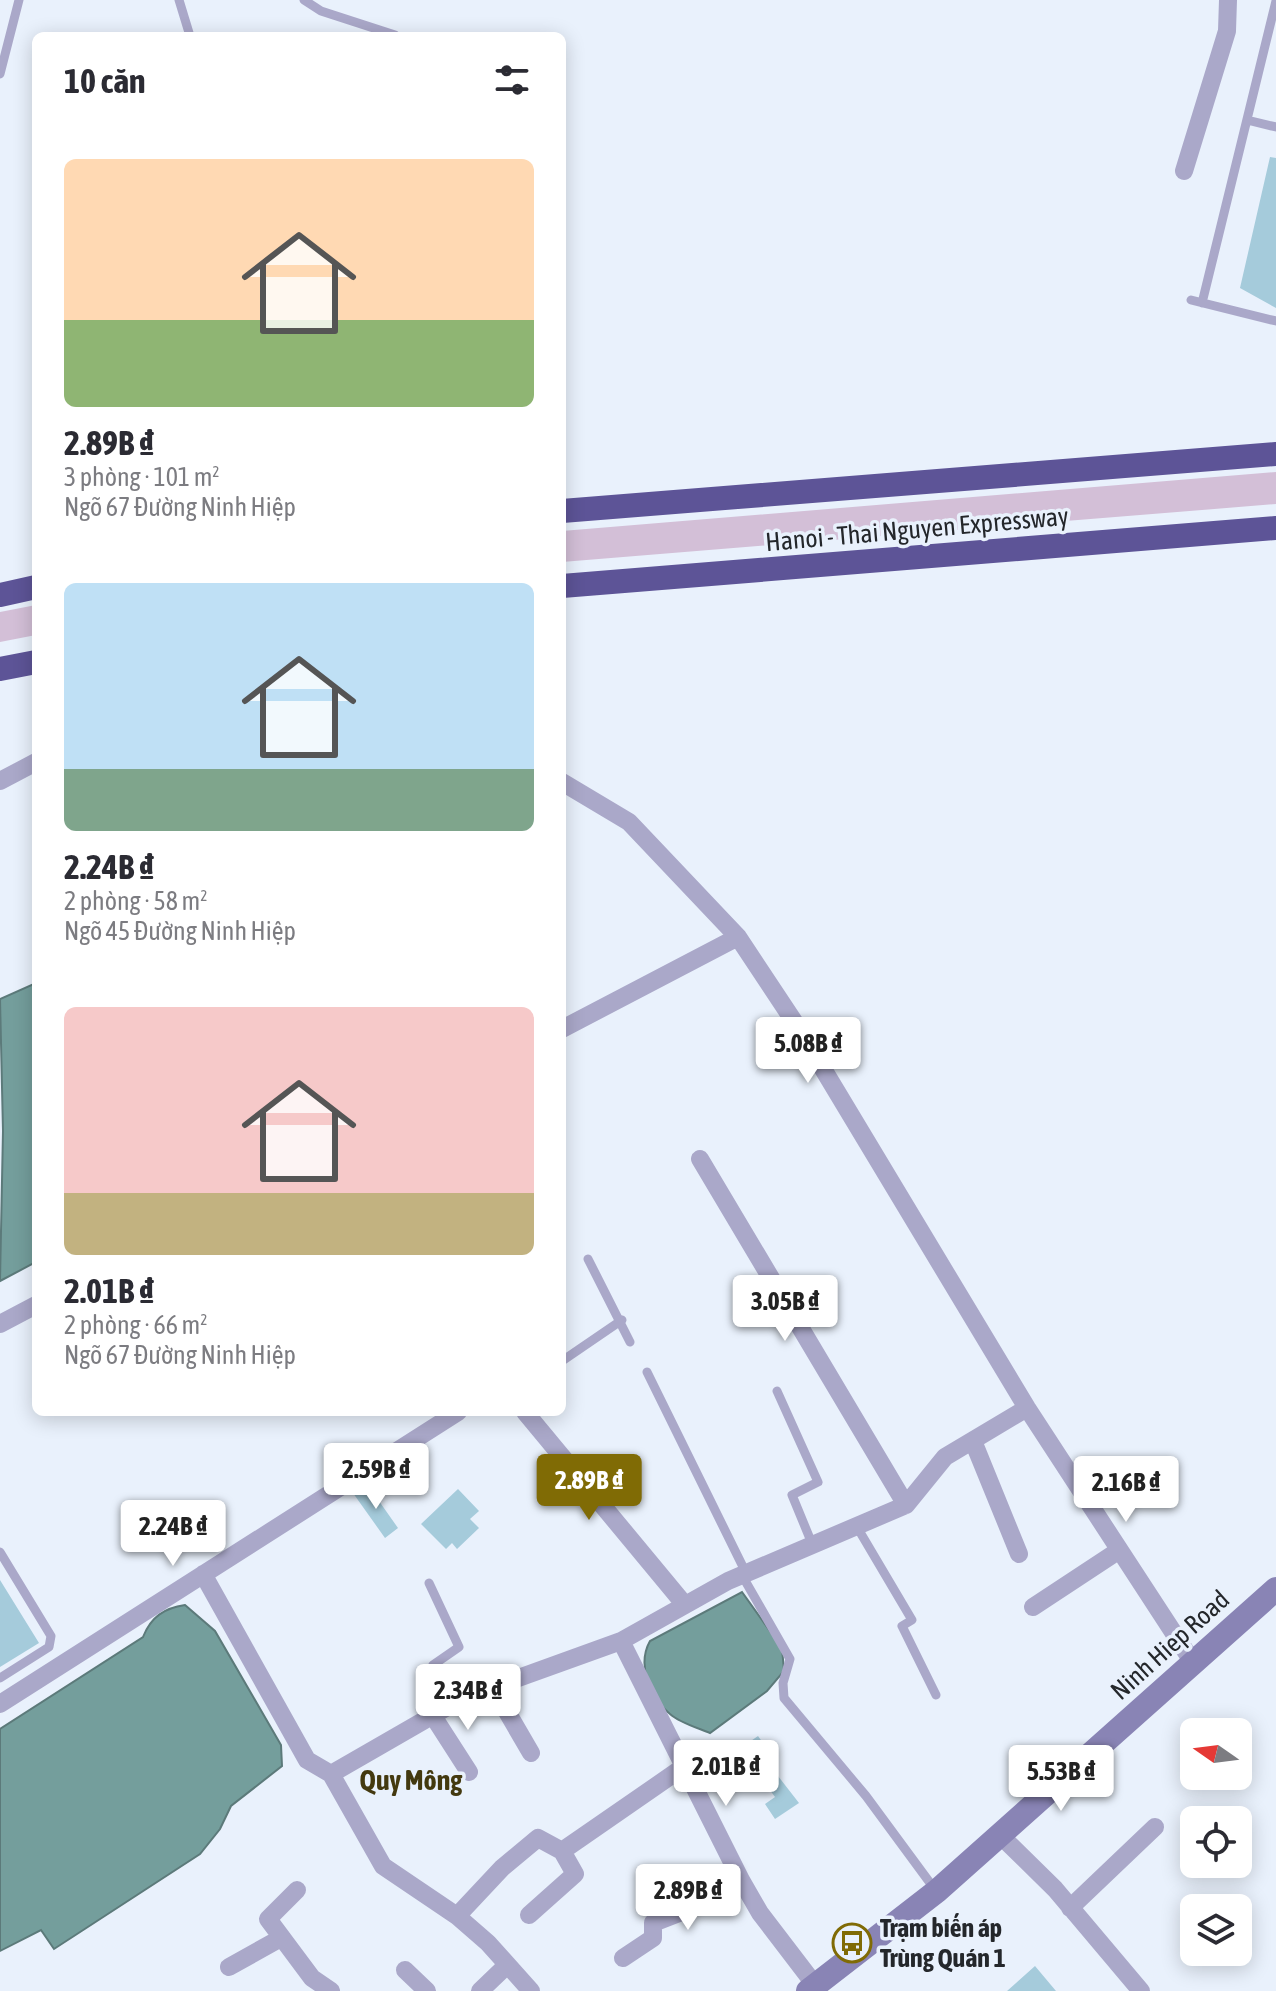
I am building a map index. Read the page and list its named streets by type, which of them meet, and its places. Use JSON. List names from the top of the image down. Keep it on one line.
{"streets":{"highway":["Hanoi - Thai Nguyen Expressway"],"main road":["Ninh Hiep Road"]},"districts":["Quy Mông"],"places":{"bus stop":["Trạm biến áp Trùng Quán 1"]},"north":"left","page":{"heading":"10 căn","list":[{"name":"2.89B ₫","note":"3 phòng · 101 m² · Ngõ 67 Đường Ninh Hiệp"},{"name":"2.24B ₫","note":"2 phòng · 58 m² · Ngõ 45 Đường Ninh Hiệp"},{"name":"2.01B ₫","note":"2 phòng · 66 m² · Ngõ 67 Đường Ninh Hiệp"}],"price":["5.08B ₫","3.05B ₫","2.59B ₫","2.89B ₫","2.16B ₫","2.24B ₫","2.34B ₫","2.01B ₫","5.53B ₫","2.89B ₫"]}}
